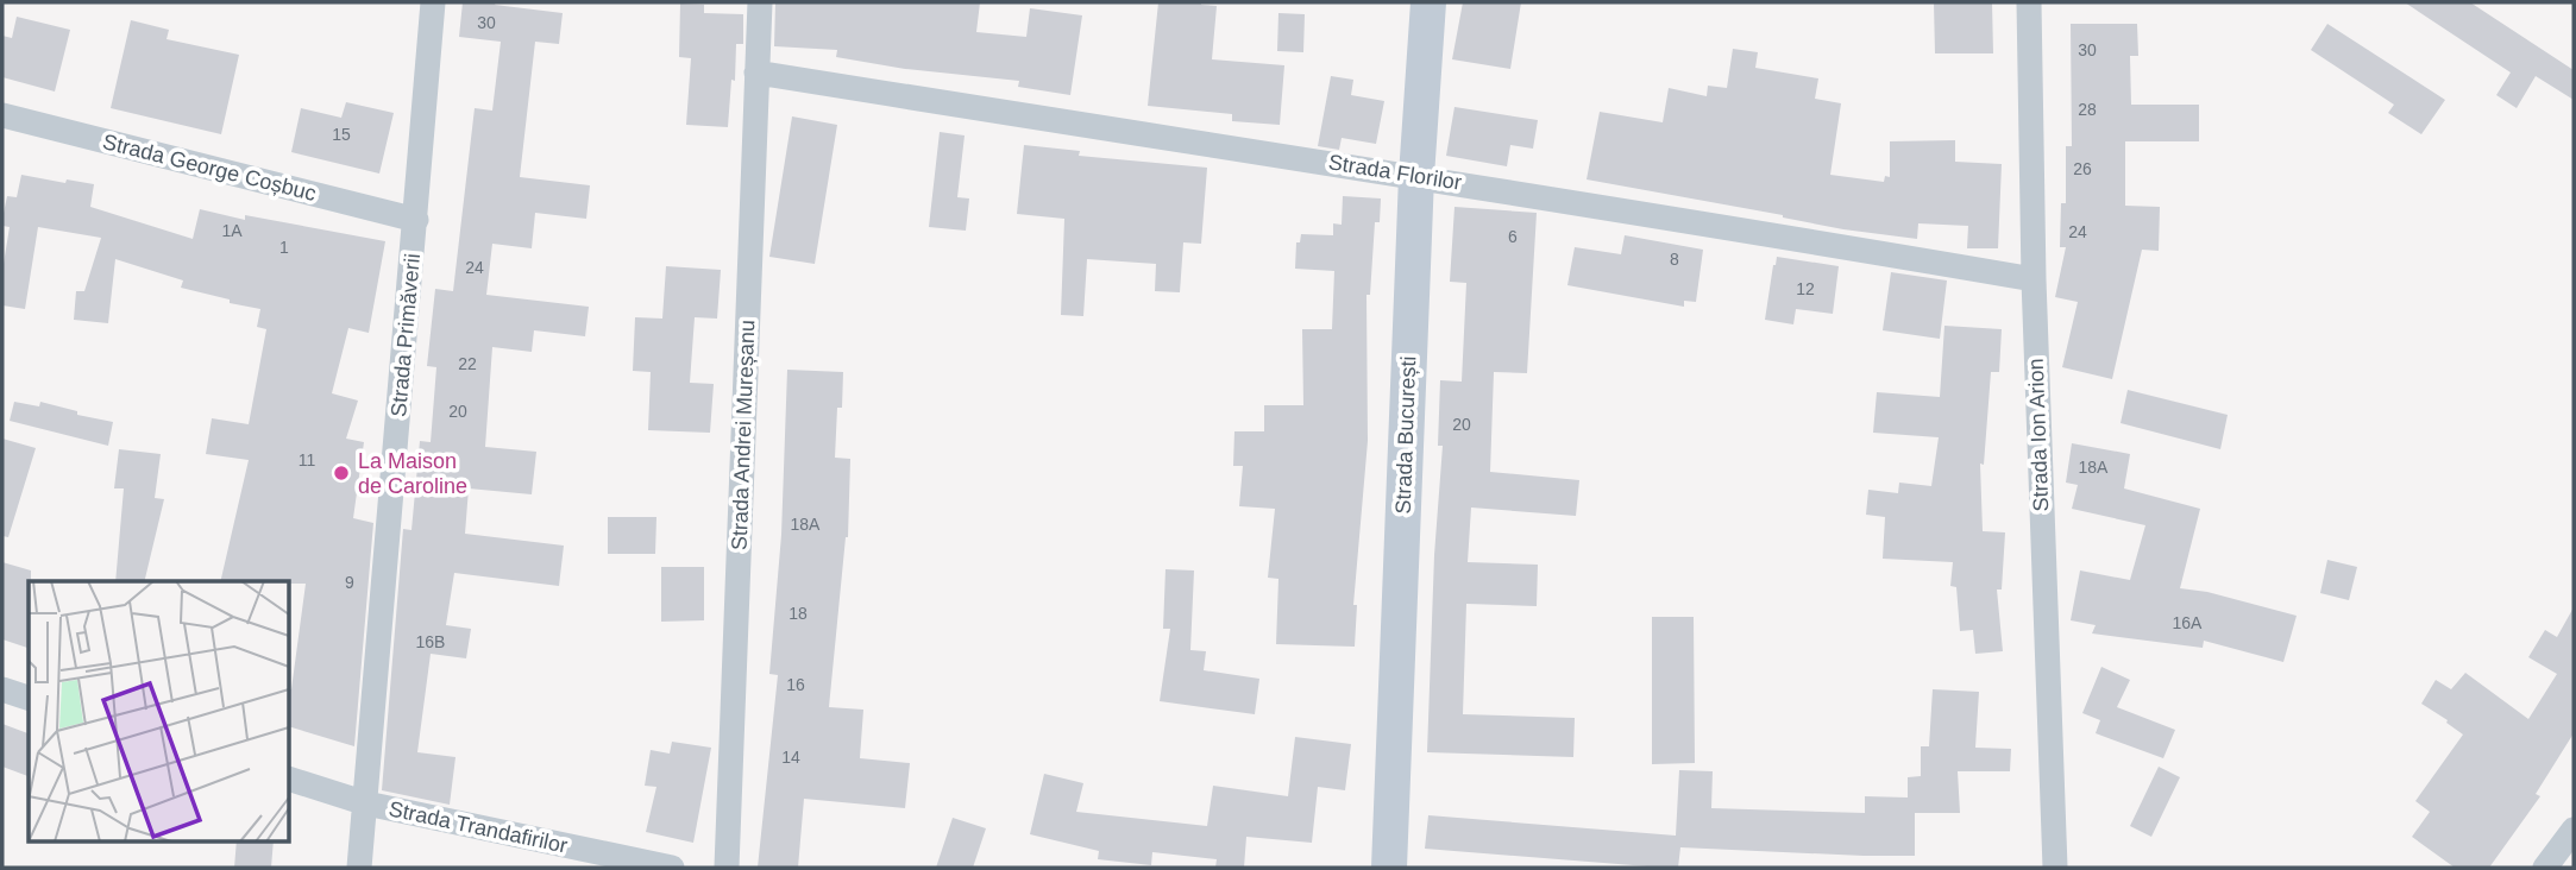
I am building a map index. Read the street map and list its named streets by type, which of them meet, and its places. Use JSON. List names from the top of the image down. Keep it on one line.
{"streets":{"main road":["Strada București"],"street":["Strada George Coșbuc","Strada Florilor","Strada Primăverii","Strada Andrei Mureșanu","Strada Ion Arion","Strada Trandafirilor"]},"crossings":[["Strada George Coșbuc","Strada Primăverii"],["Strada Florilor","Strada Andrei Mureșanu"],["Strada Florilor","Strada București"],["Strada Florilor","Strada Ion Arion"],["Strada Primăverii","Strada Trandafirilor"]],"places":["La Maison de Caroline"],"house_numbers":["30","30","28","15","26","1A","24","6","1","8","24","12","22","20","20","11","18A","18A","9","18","16A","16B","16","14"]}
